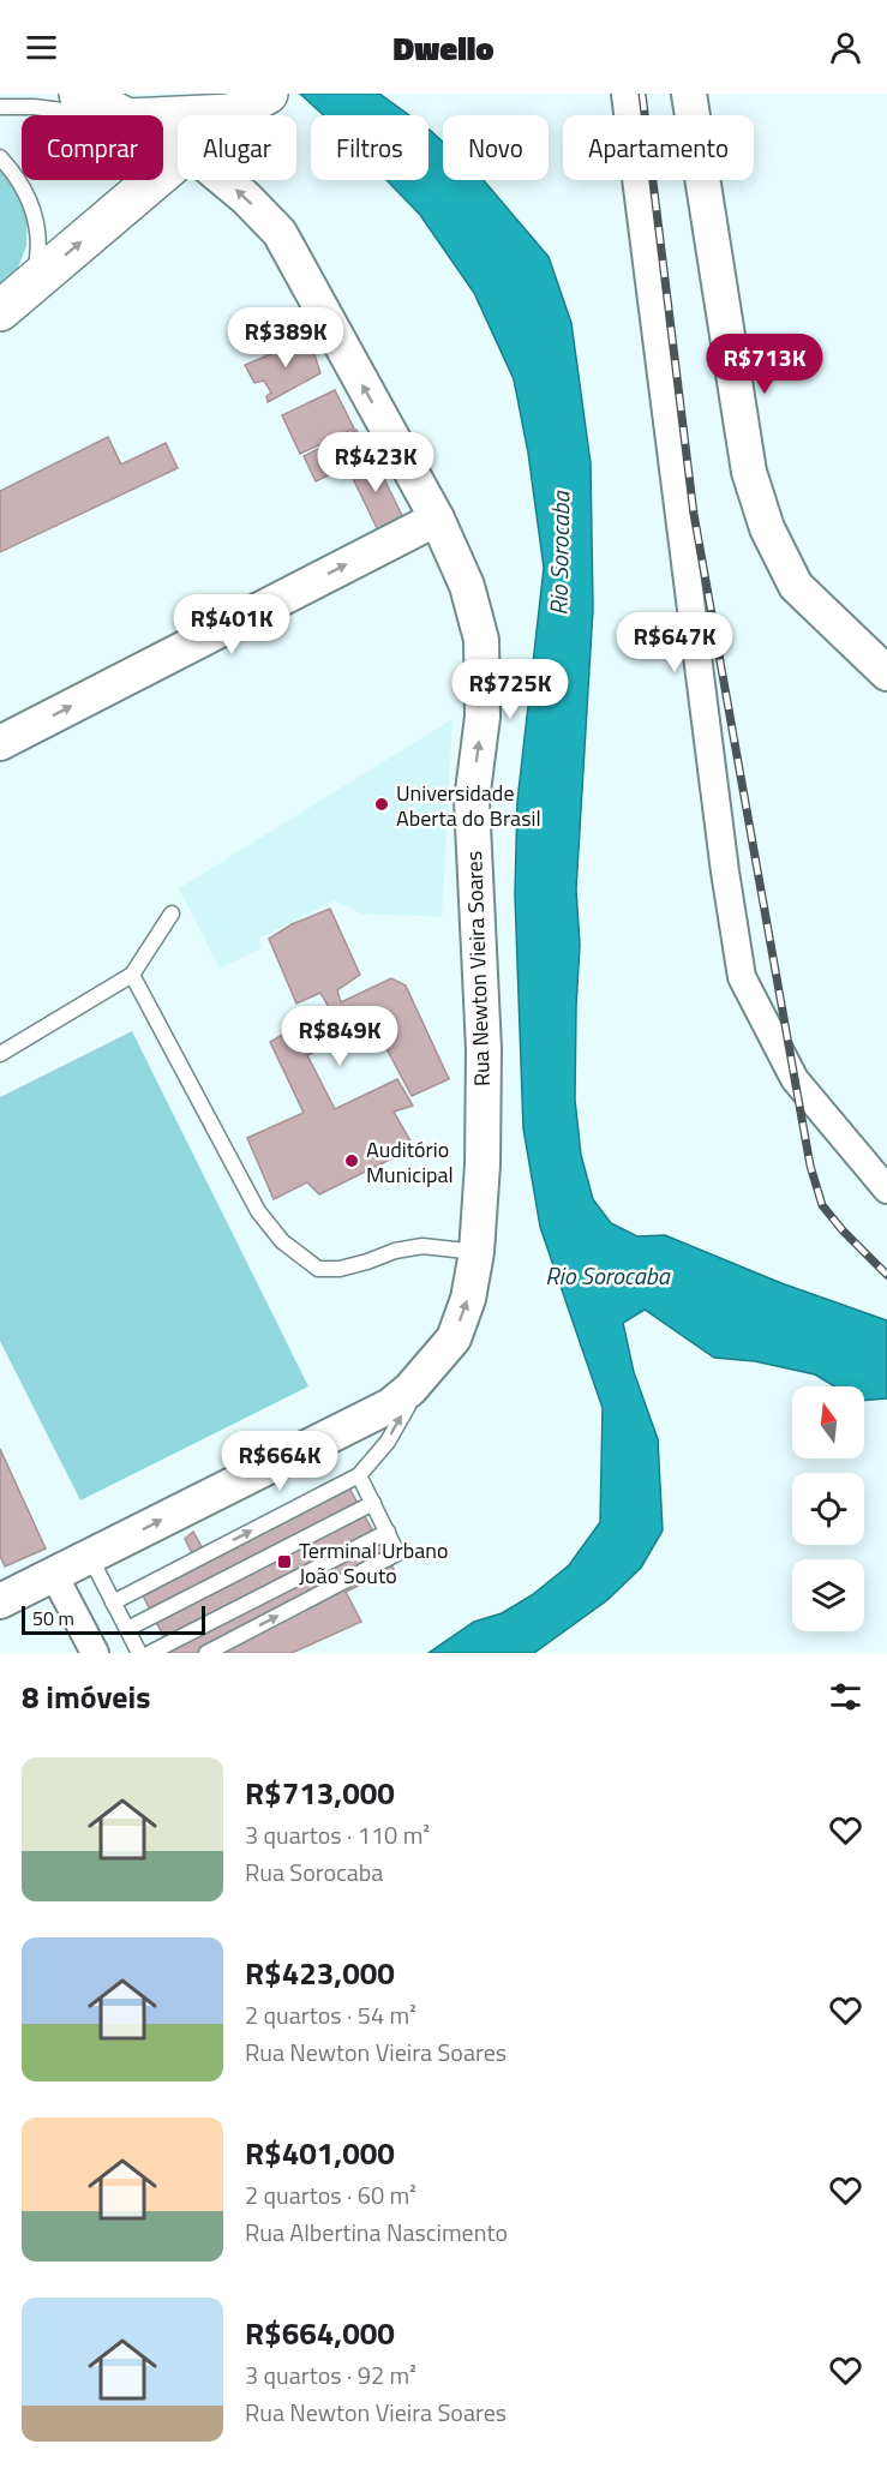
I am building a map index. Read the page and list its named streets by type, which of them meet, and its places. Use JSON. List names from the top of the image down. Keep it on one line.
{"streets":{"main road":["Rua Newton Vieira Soares"]},"one_way":["Rua Newton Vieira Soares"],"water":["Rio Sorocaba"],"places":{"other":["Universidade Aberta do Brasil","Auditório Municipal"],"transit":["Terminal Urbano João Souto"]},"scale_bar":"50 m","north":"top","page":{"header":"Dwello","chip":["Comprar","Alugar","Filtros","Novo","Apartamento"],"price":["R$389K","R$713K","R$423K","R$401K","R$647K","R$725K","R$849K","R$664K"],"scale":"50 m","heading":"8 imóveis","list":[{"name":"R$713,000","note":"3 quartos · 110 m² · Rua Sorocaba"},{"name":"R$423,000","note":"2 quartos · 54 m² · Rua Newton Vieira Soares"},{"name":"R$401,000","note":"2 quartos · 60 m² · Rua Albertina Nascimento"},{"name":"R$664,000","note":"3 quartos · 92 m² · Rua Newton Vieira Soares"}]}}
